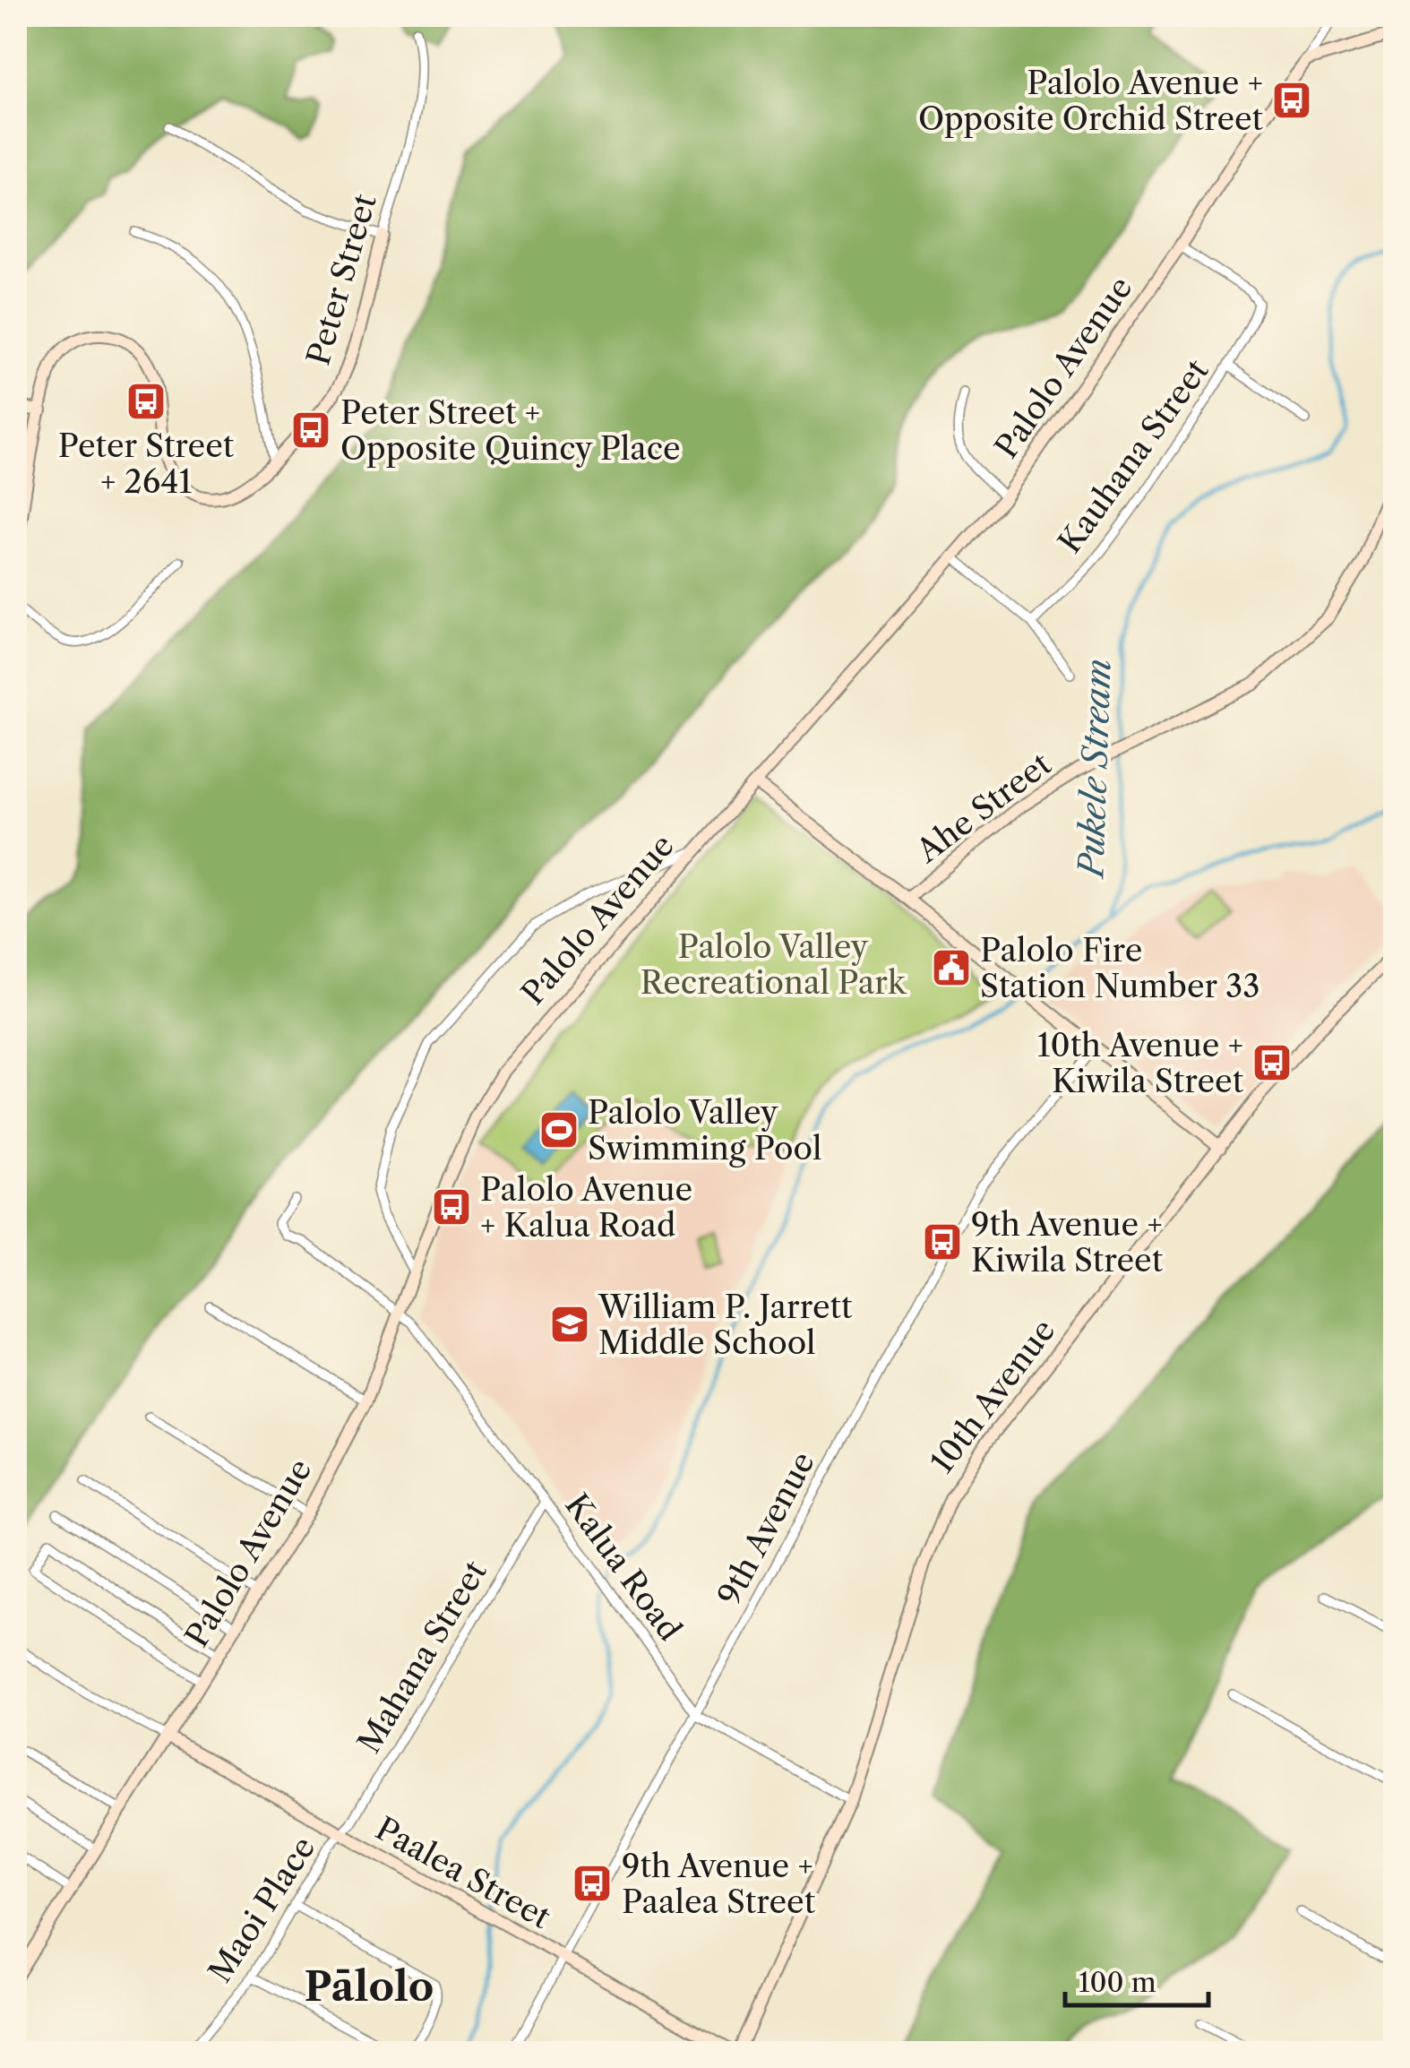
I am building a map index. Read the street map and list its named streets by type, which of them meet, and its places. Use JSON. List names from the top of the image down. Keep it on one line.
{"streets":{"street":["Peter Street","Palolo Avenue","Kauhana Street","Ahe Street","10th Avenue","9th Avenue","Kalua Road","Mahana Street","Paalea Street","Maoi Place"]},"crossings":[["Palolo Avenue","Kauhana Street"],["Palolo Avenue","Kalua Road"],["Palolo Avenue","Paalea Street"],["10th Avenue","Kalua Road"],["10th Avenue","Paalea Street"],["9th Avenue","Kalua Road"],["9th Avenue","Paalea Street"],["Kalua Road","Mahana Street"],["Mahana Street","Paalea Street"],["Mahana Street","Maoi Place"],["Paalea Street","Maoi Place"]],"districts":["Pālolo"],"water":["Pukele Stream"],"parks":["Palolo Valley Recreational Park"],"places":{"bus stop":["Palolo Avenue + Opposite Orchid Street","Peter Street + 2641","Peter Street + Opposite Quincy Place","10th Avenue + Kiwila Street","Palolo Avenue + Kalua Road","9th Avenue + Kiwila Street","9th Avenue + Paalea Street"],"public building":["Palolo Fire Station Number 33"],"sports":["Palolo Valley Swimming Pool"],"school or university":["William P. Jarrett Middle School"]},"scale_bar":"100 m"}
